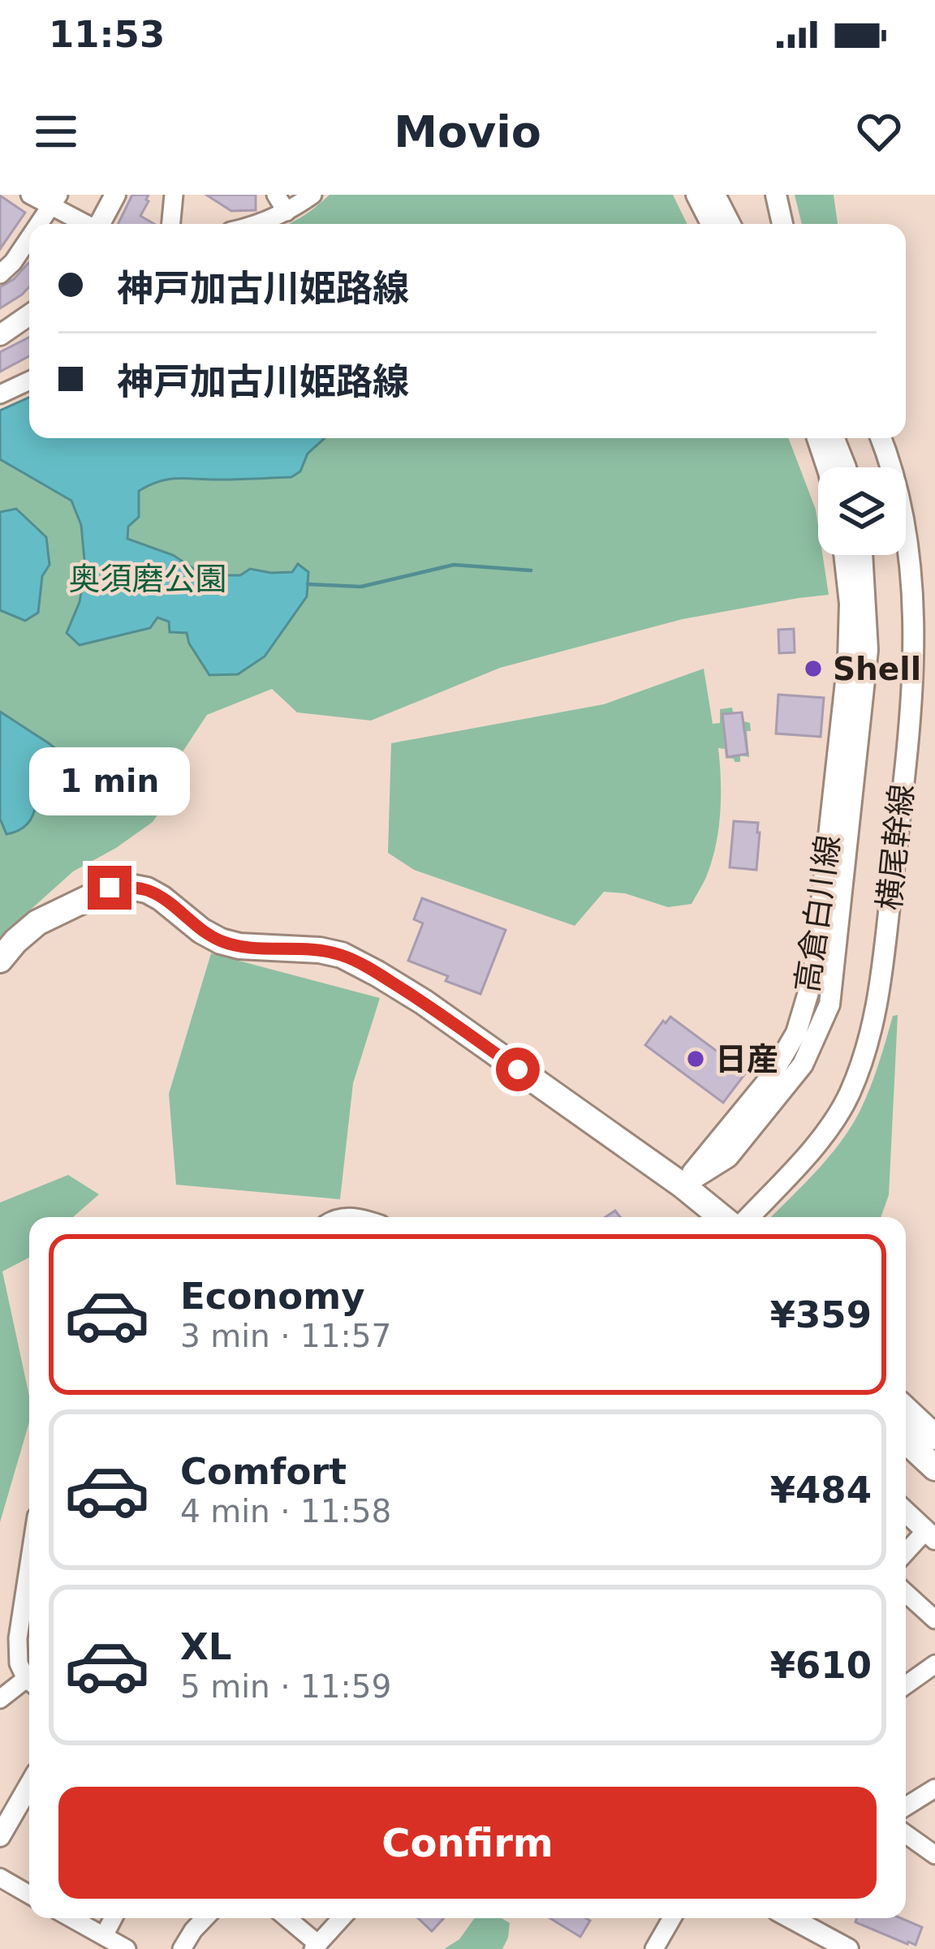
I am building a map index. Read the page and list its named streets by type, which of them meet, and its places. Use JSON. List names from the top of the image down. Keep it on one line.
{"streets":{"street":["横尾幹線","高倉白川線"]},"parks":["奥須磨公園"],"places":["Shell","日産"],"page":{"status":"11:53","header":"Movio","banner":["神戸加古川姫路線","神戸加古川姫路線"],"bubble":"1 min","list":[{"name":"Economy","note":"3 min · 11:57","value":"¥359"},{"name":"Comfort","note":"4 min · 11:58","value":"¥484"},{"name":"XL","note":"5 min · 11:59","value":"¥610"}],"buttons":"Confirm"}}
